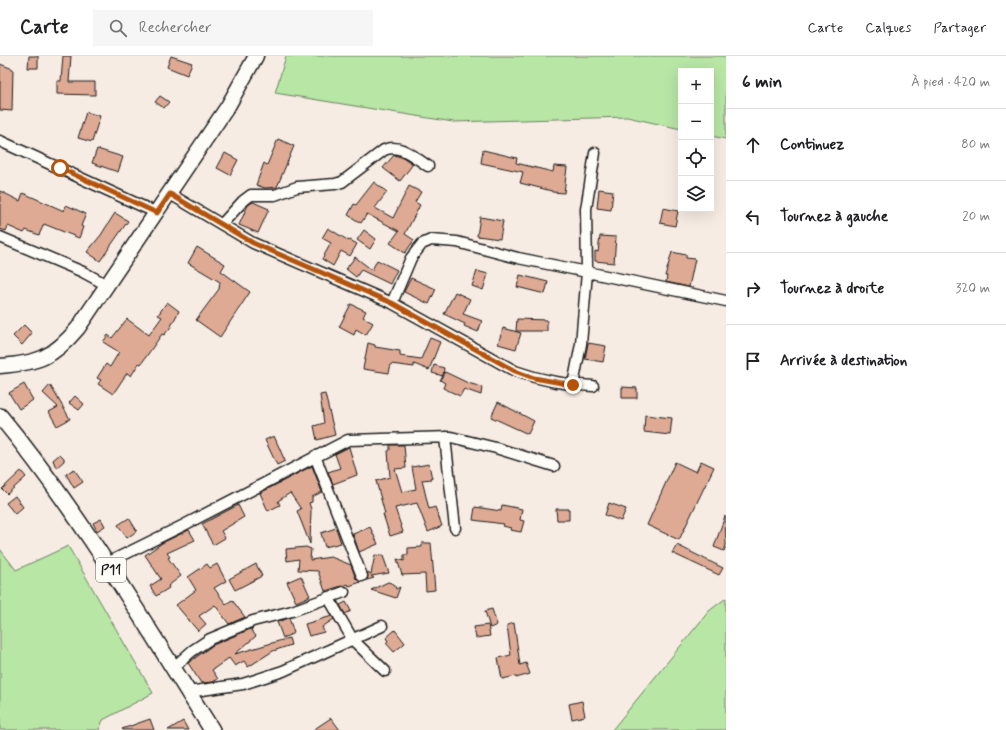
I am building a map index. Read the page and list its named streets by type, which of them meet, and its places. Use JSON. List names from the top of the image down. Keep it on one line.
{"streets":{"main road":["P11"]},"page":{"header":"Carte","search":"Rechercher","nav":["Carte","Calques","Partager"],"heading":["6 min","À pied · 420 m"],"map_buttons":["+","−"],"list":[["Continuez","80 m"],["Tournez à gauche","20 m"],["Tournez à droite","320 m"],"Arrivée à destination"]}}
